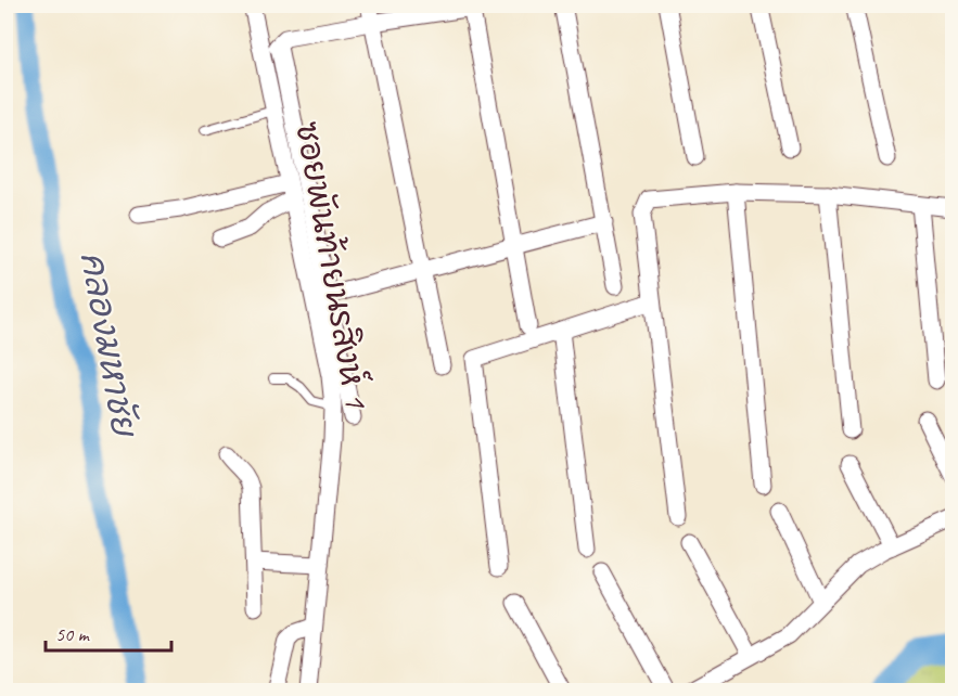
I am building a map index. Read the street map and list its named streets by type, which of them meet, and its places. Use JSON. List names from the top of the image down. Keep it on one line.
{"streets":{"street":["ซอยพันท้ายนรสิงห์ 1"]},"water":["คลองมหาชัย"],"scale_bar":"50 m"}
